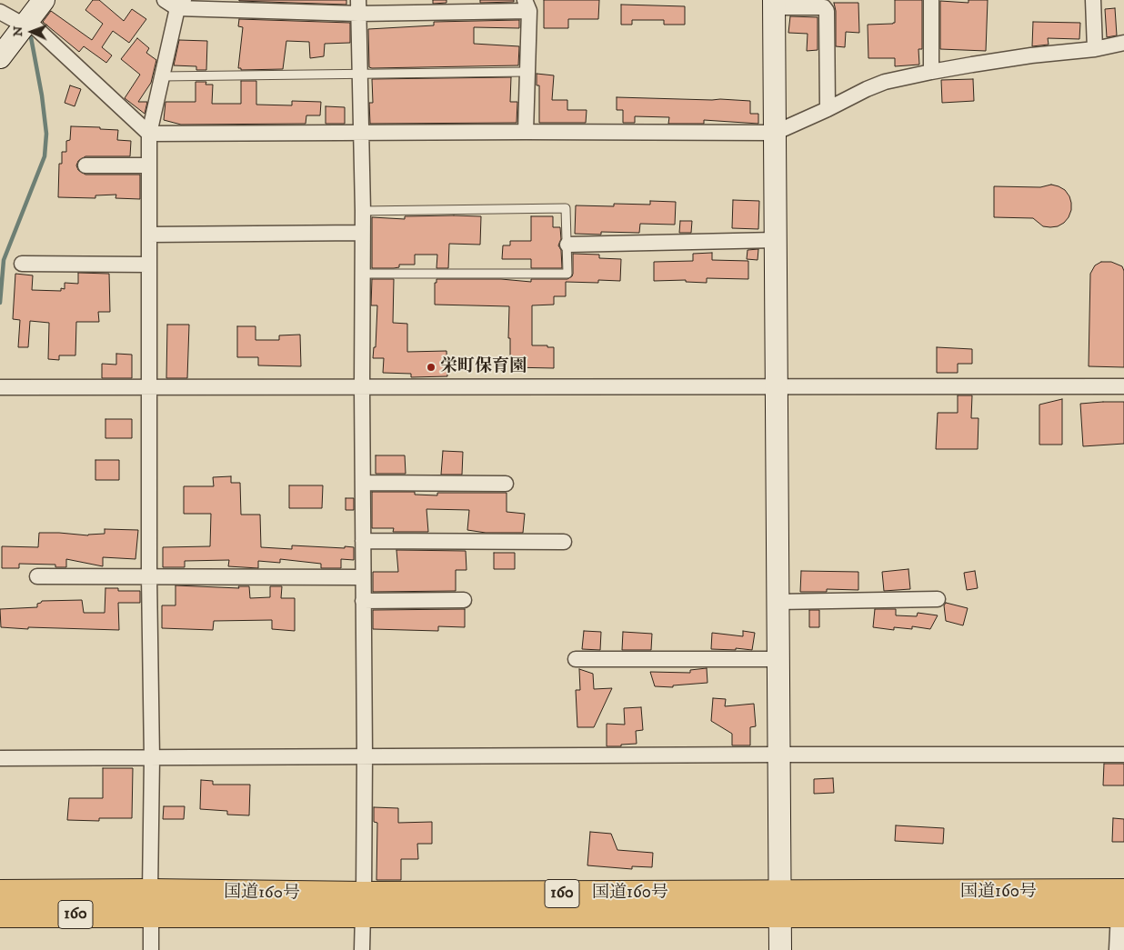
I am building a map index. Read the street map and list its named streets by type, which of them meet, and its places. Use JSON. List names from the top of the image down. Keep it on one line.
{"streets":{"highway":["国道160号","160"]},"places":["栄町保育園"],"north":"left"}
